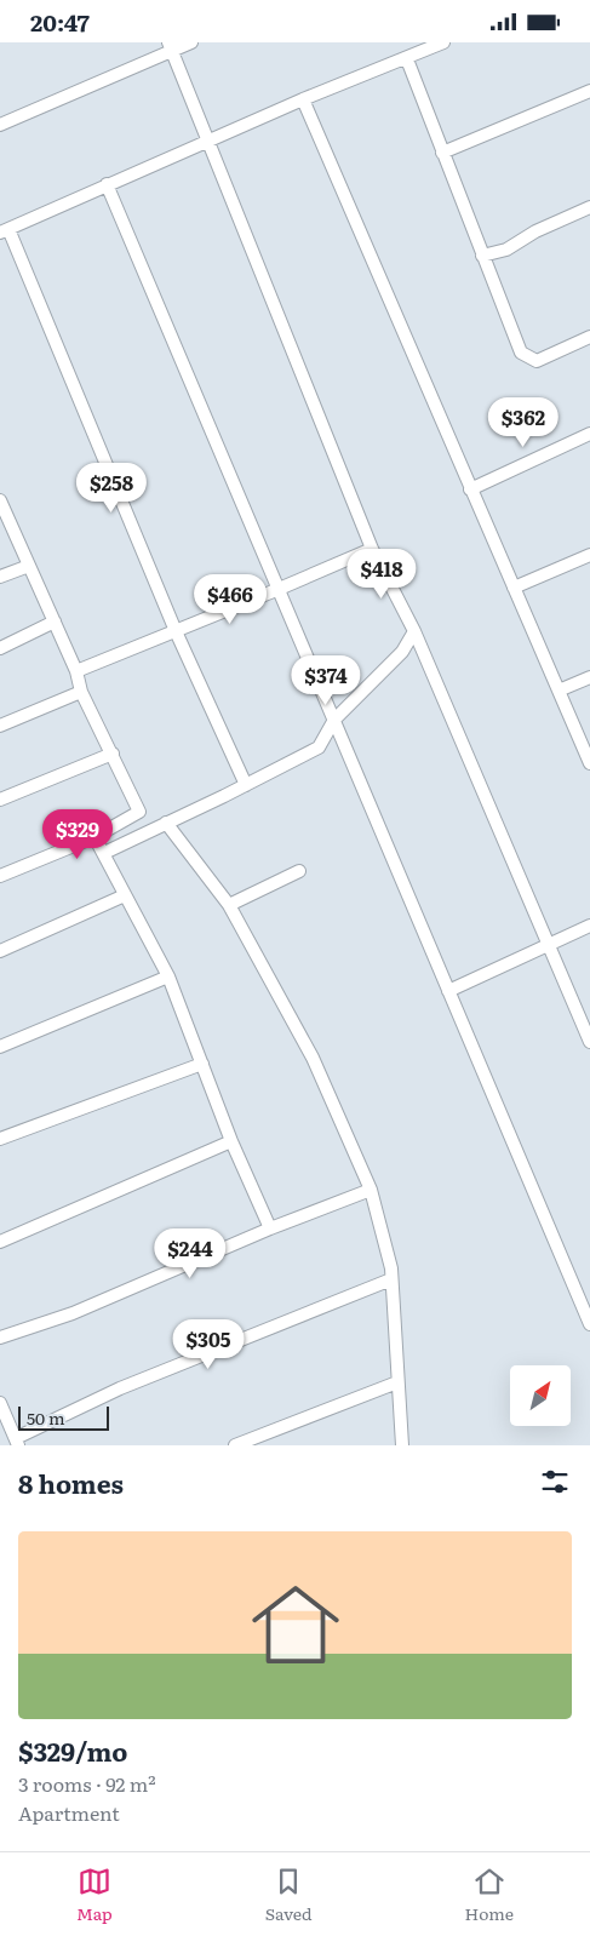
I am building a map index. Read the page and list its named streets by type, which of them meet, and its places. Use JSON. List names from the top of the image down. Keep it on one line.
{"scale_bar":"50 m","north":"top right","page":{"status":"20:47","price":["$362","$258","$418","$466","$374","$329","$244","$305"],"scale":"50 m","heading":"8 homes","list":[{"name":"$329/mo","note":"3 rooms · 92 m² · Apartment"}],"tabs":["Map","Saved","Home"]}}
